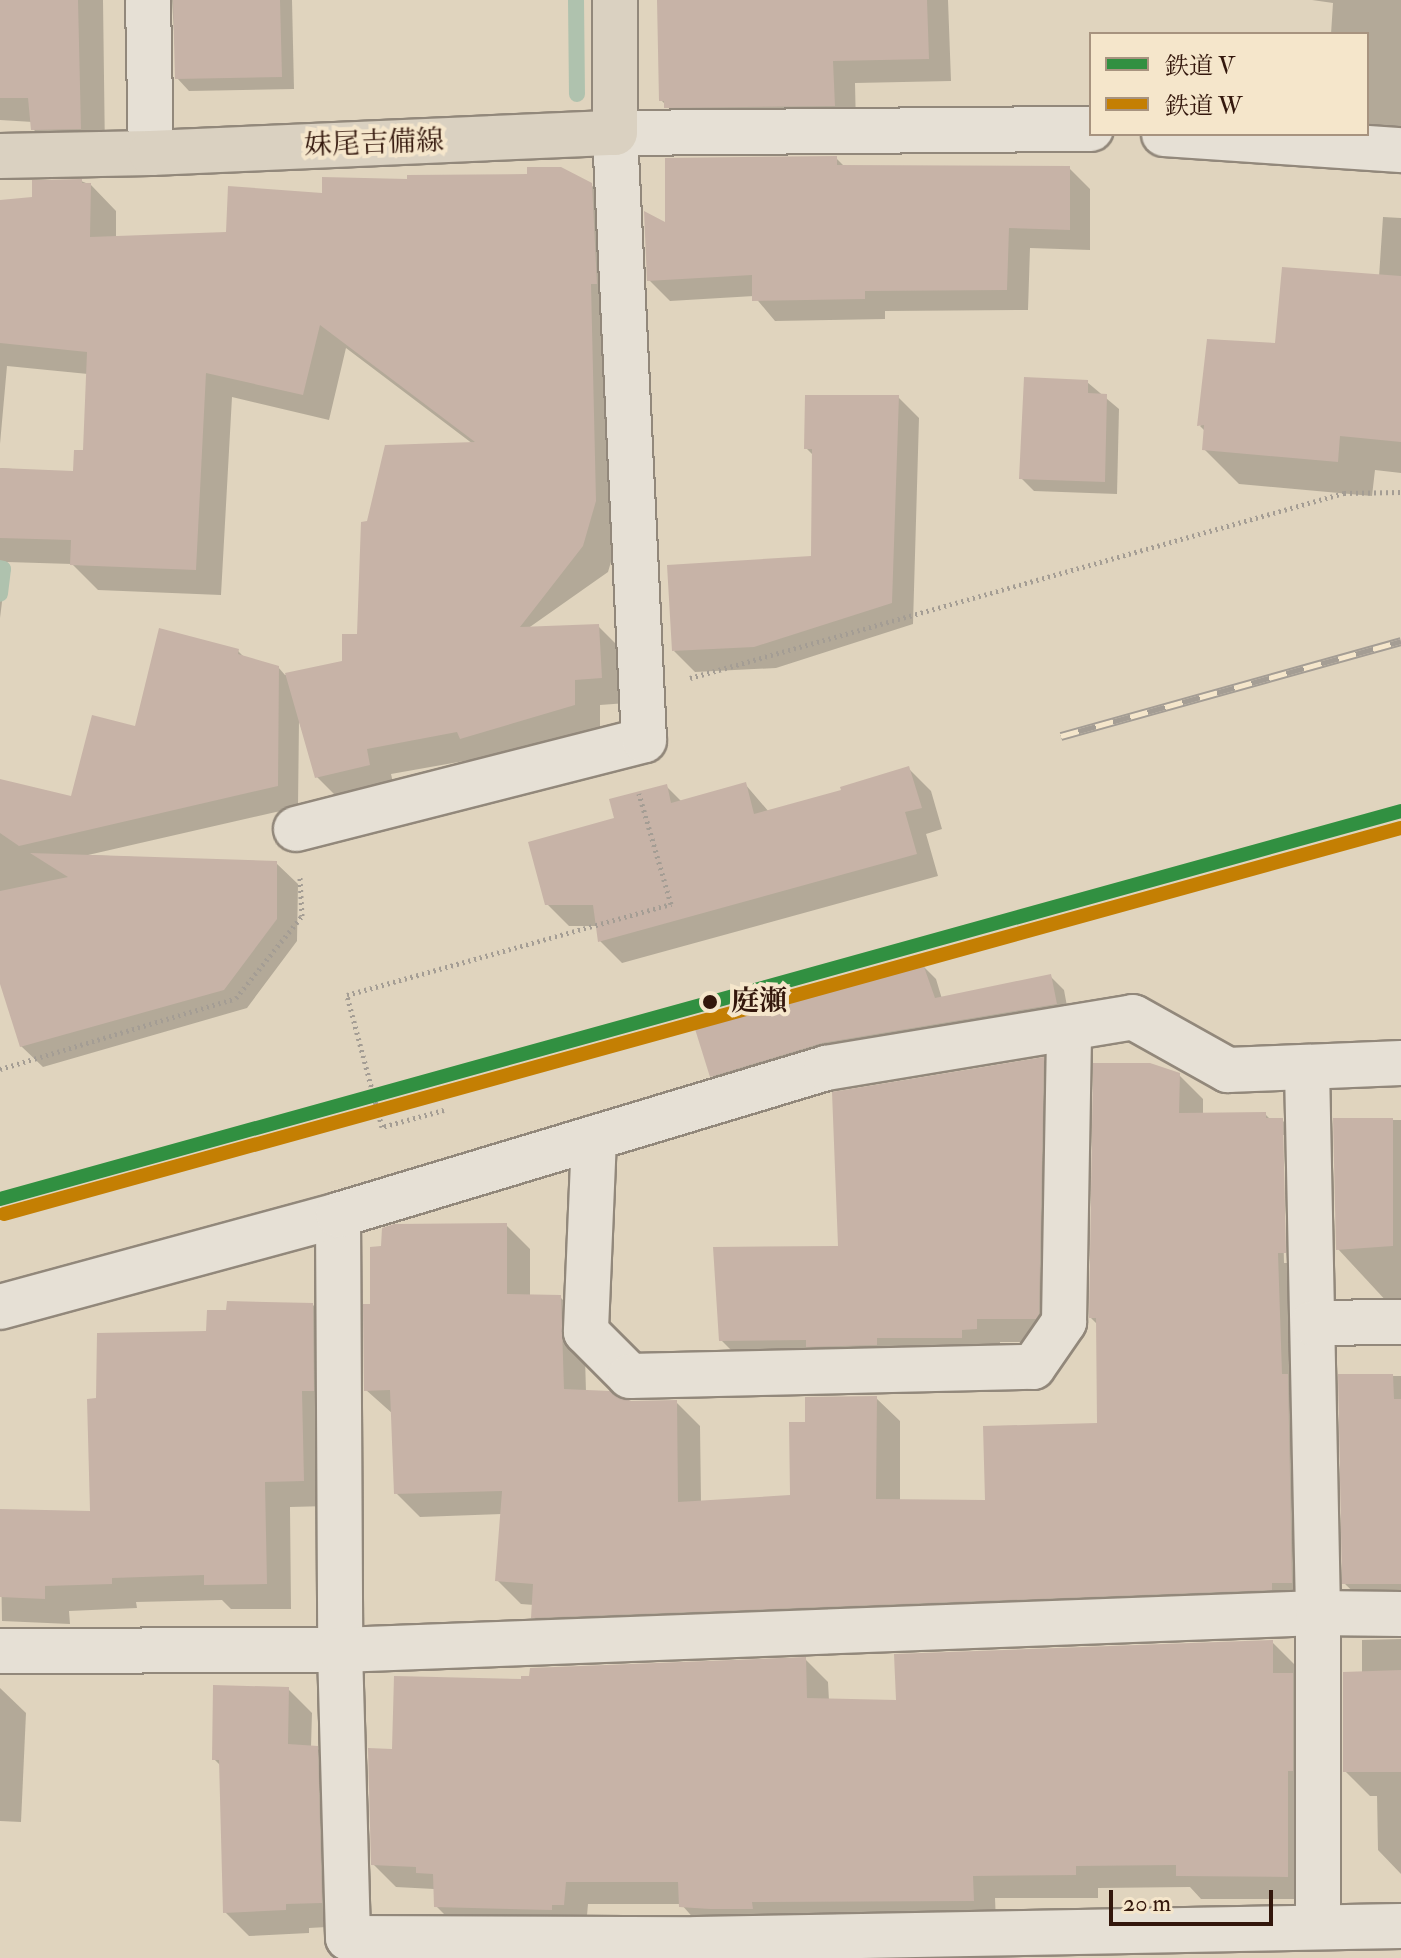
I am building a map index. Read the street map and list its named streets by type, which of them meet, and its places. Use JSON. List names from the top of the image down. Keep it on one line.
{"streets":{"main road":["妹尾吉備線"]},"places":["庭瀬"],"lines":["rail line V","rail line W"],"legend":["鉄道 V","鉄道 W"],"scale_bar":"20 m"}
